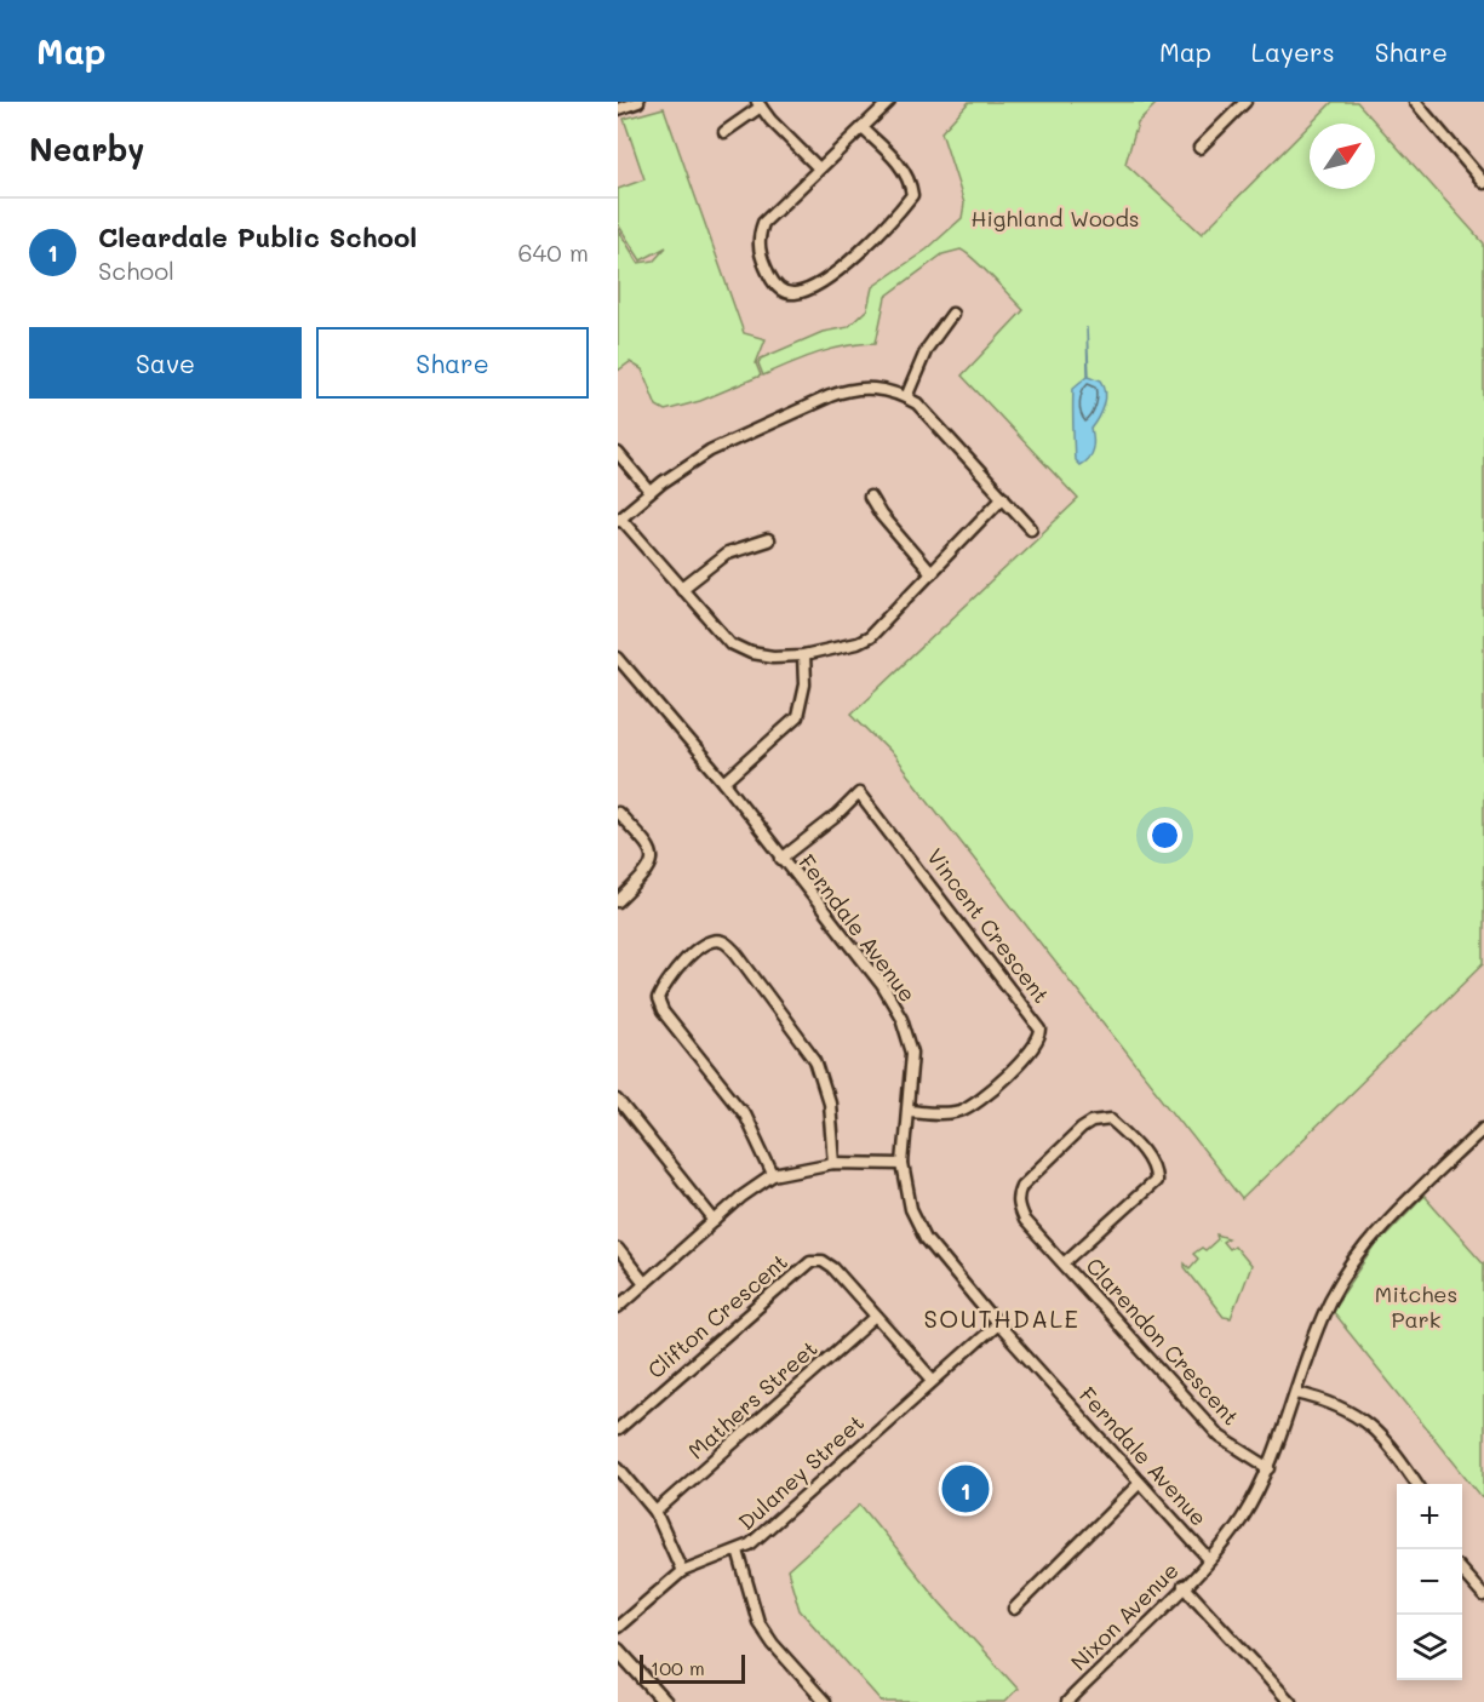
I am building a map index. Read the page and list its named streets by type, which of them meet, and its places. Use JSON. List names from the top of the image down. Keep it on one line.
{"streets":{"street":["Vincent Crescent","Ferndale Avenue","Clifton Crescent","Clarendon Crescent","Mathers Street","Dulaney Street","Nixon Avenue"]},"crossings":[["Vincent Crescent","Ferndale Avenue"],["Ferndale Avenue","Dulaney Street"],["Ferndale Avenue","Nixon Avenue"],["Clifton Crescent","Mathers Street"],["Clifton Crescent","Dulaney Street"],["Clarendon Crescent","Nixon Avenue"]],"districts":["SOUTHDALE"],"parks":["Highland Woods","Mitches Park"],"scale_bar":"100 m","north":"top right","page":{"header":"Map","nav":["Map","Layers","Share"],"heading":"Nearby","list":[{"mark":"1","name":"Cleardale Public School","note":"School","value":"640 m"}],"buttons":["Save","Share"],"pins":"1","map_buttons":["+","−"],"scale":"100 m"}}
